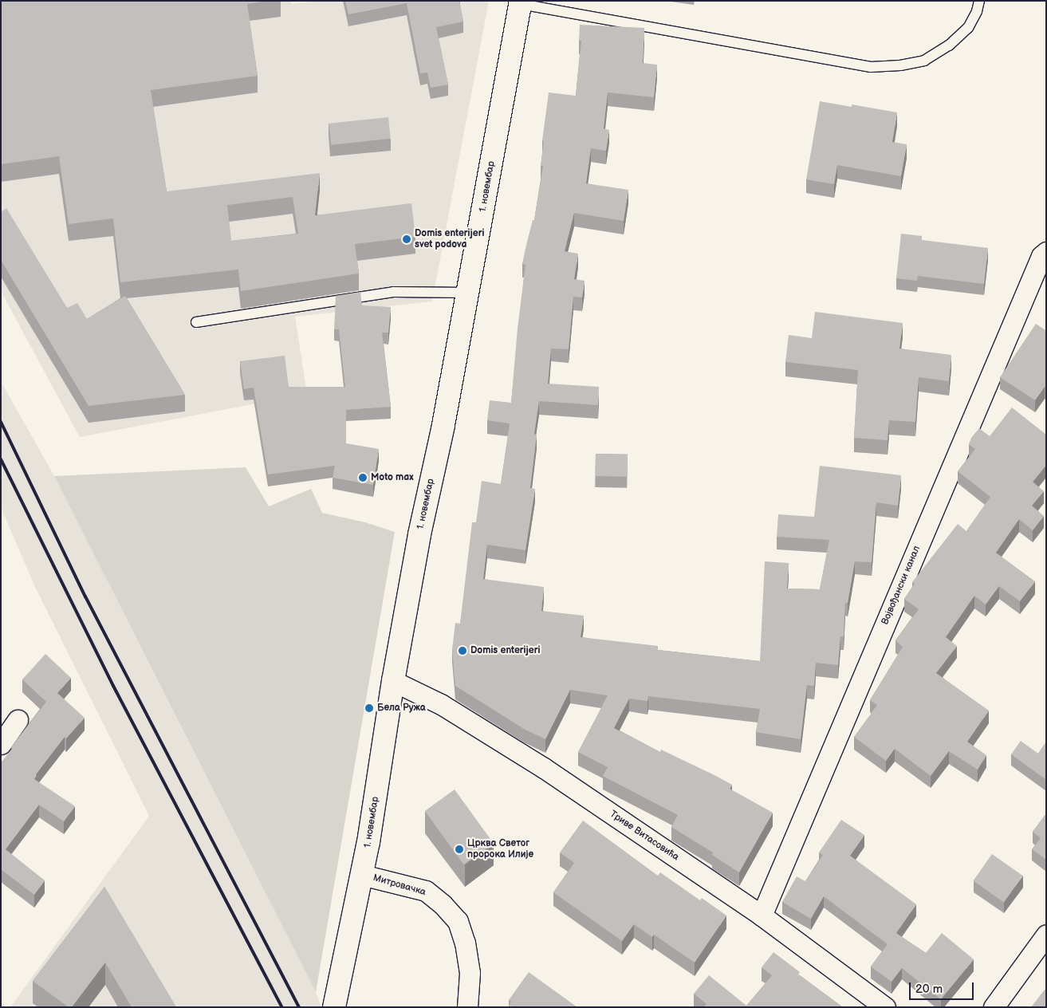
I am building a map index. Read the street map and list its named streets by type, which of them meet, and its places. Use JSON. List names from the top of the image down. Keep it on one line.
{"streets":{"main road":["1. новембар"],"street":["Војвођански канал","Триве Витасовића","Митровачка"]},"crossings":[["1. новембар","Триве Витасовића"],["1. новембар","Митровачка"],["Војвођански канал","Триве Витасовића"]],"places":["Domis enterijeri svet podova","Moto max","Domis enterijeri","Бела Ружа","Црква Светог пророка Илије"],"scale_bar":"20 m"}
